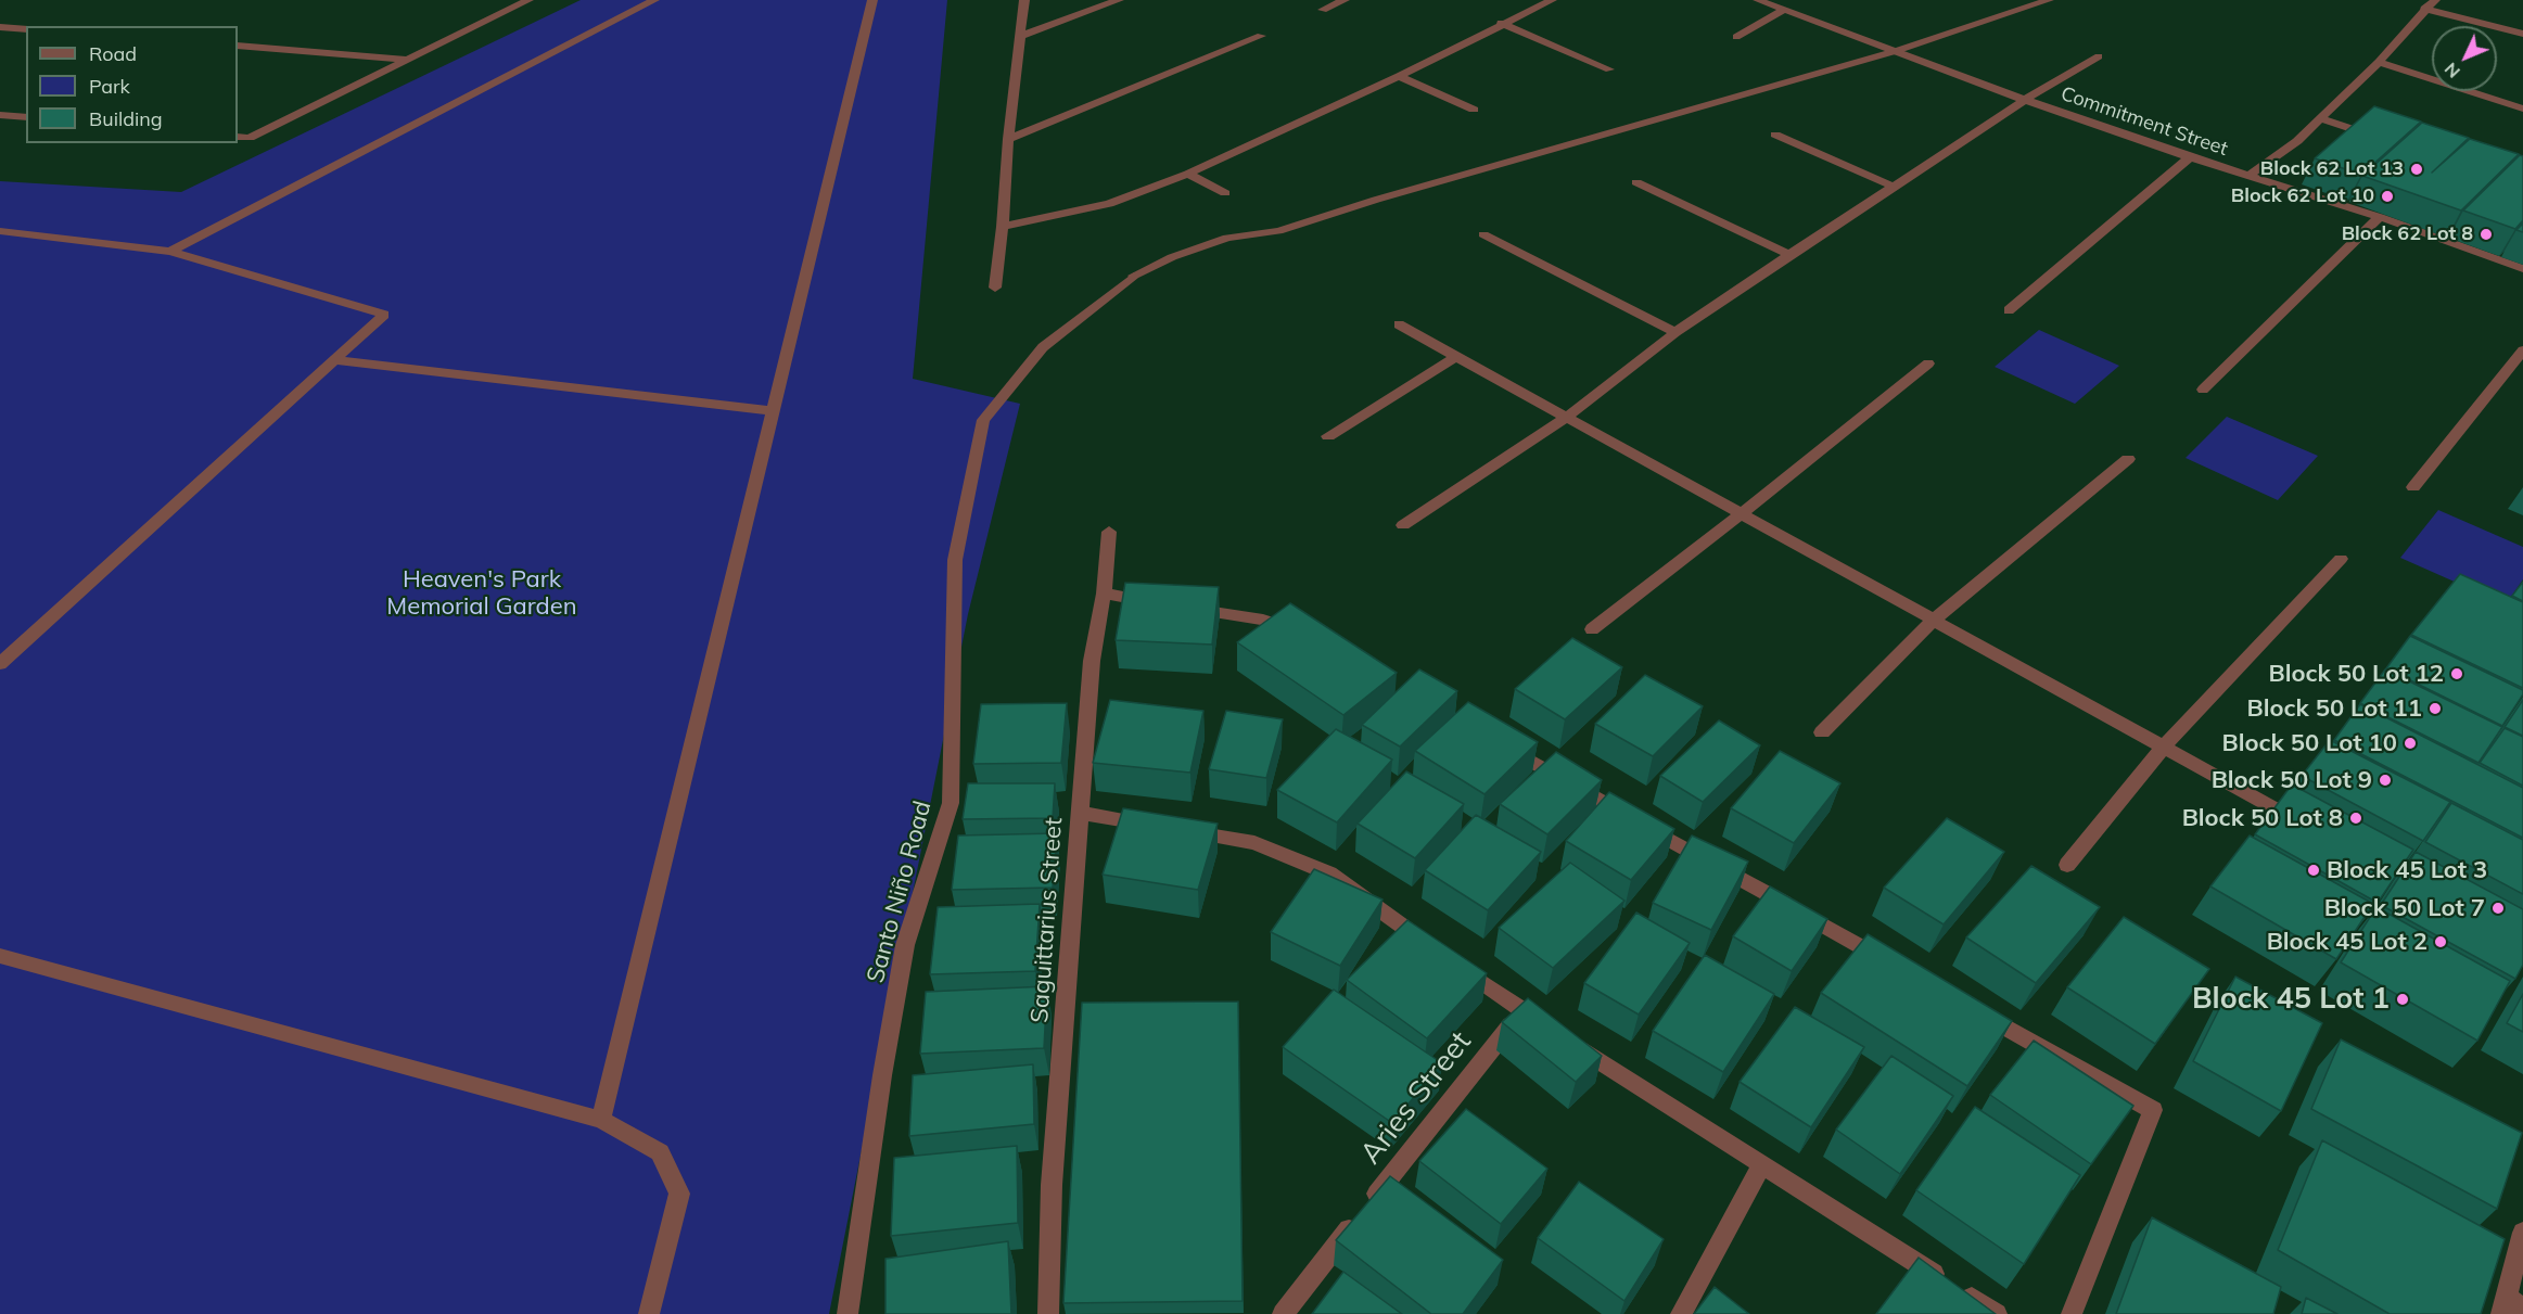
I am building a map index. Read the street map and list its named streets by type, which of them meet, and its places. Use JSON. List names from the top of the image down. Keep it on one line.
{"streets":{"street":["Commitment Street","Santo Niño Road","Saguittarius Street","Aries Street"]},"crossings":[["Commitment Street","Santo Niño Road"]],"parks":["Heaven's Park Memorial Garden"],"places":["Block 62 Lot 13","Block 62 Lot 10","Block 62 Lot 8","Block 50 Lot 12","Block 50 Lot 11","Block 50 Lot 10","Block 50 Lot 9","Block 50 Lot 8","Block 45 Lot 3","Block 50 Lot 7","Block 45 Lot 2","Block 45 Lot 1"],"legend":["Road","Park","Building"],"north":"bottom left"}
